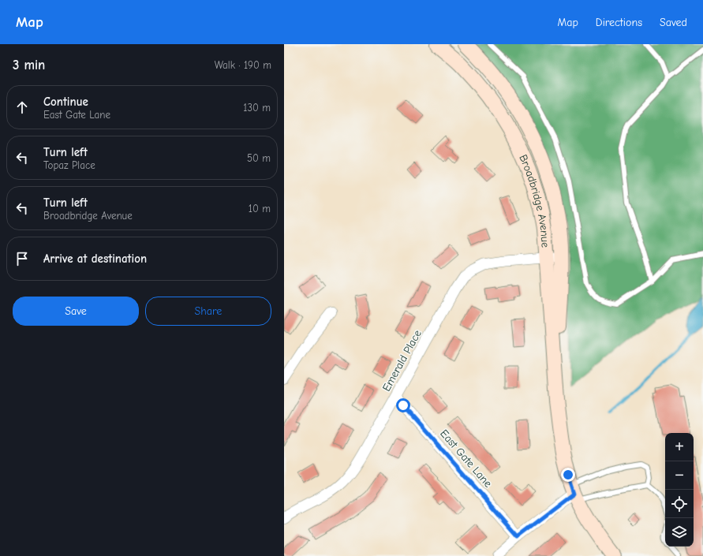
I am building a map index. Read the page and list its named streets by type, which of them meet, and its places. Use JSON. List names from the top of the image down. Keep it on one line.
{"streets":{"main road":["Broadbridge Avenue"],"street":["Emerald Place","East Gate Lane"]},"crossings":[["Broadbridge Avenue","Emerald Place"],["Emerald Place","East Gate Lane"]],"page":{"header":"Map","nav":["Map","Directions","Saved"],"heading":["3 min","Walk · 190 m"],"list":[["Continue","East Gate Lane","130 m"],["Turn left","Topaz Place","50 m"],["Turn left","Broadbridge Avenue","10 m"],"Arrive at destination"],"buttons":["Save","Share"],"map_buttons":["+","−"]}}
